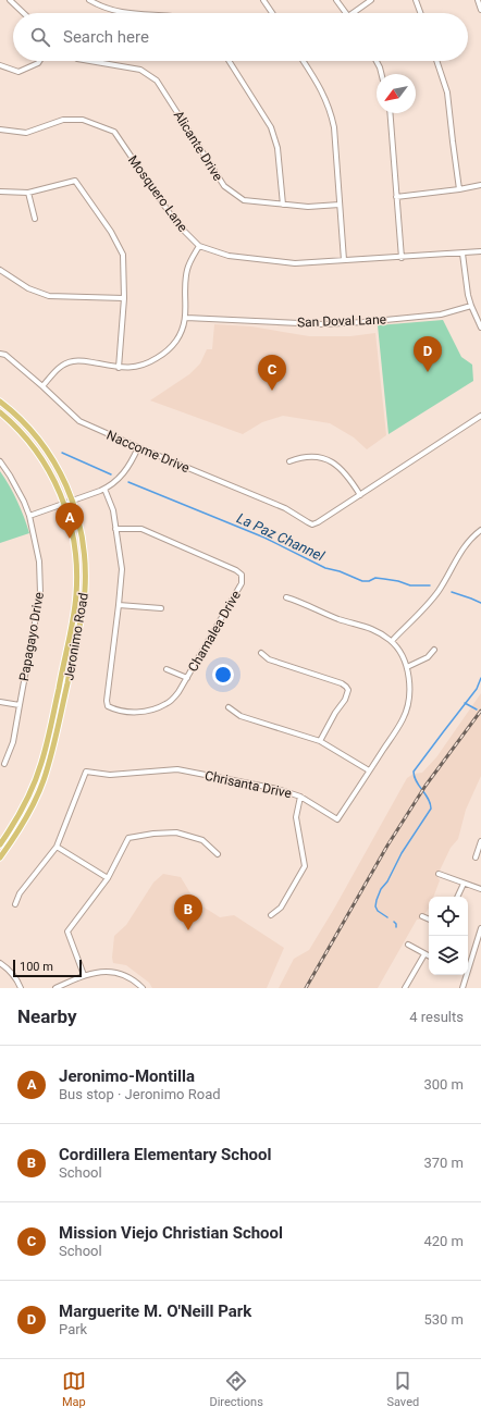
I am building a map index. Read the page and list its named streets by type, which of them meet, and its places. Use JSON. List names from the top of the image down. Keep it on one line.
{"streets":{"main road":["Jeronimo Road"],"street":["Alicante Drive","Mosquero Lane","San Doval Lane","Naccome Drive","Chamalea Drive","Papagayo Drive","Chrisanta Drive"]},"water":["La Paz Channel"],"scale_bar":"100 m","north":"bottom left","page":{"search":"Search here","pins":["D","C","A","B"],"scale":"100 m","heading":["Nearby","4 results"],"list":[{"mark":"A","name":"Jeronimo-Montilla","note":"Bus stop · Jeronimo Road","value":"300 m"},{"mark":"B","name":"Cordillera Elementary School","note":"School","value":"370 m"},{"mark":"C","name":"Mission Viejo Christian School","note":"School","value":"420 m"},{"mark":"D","name":"Marguerite M. O'Neill Park","note":"Park","value":"530 m"}],"nav":["Map","Directions","Saved"]}}
